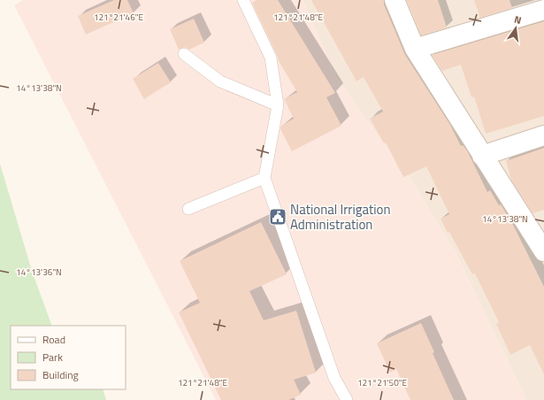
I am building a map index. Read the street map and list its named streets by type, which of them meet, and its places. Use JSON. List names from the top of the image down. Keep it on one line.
{"places":{"public building":["National Irrigation Administration"]},"legend":["Road","Park","Building"],"north":"top","coordinates":["121°21'46\"E","121°21'48\"E","14°13'38\"N","14°13'36\"N","121°21'50\"E"]}
